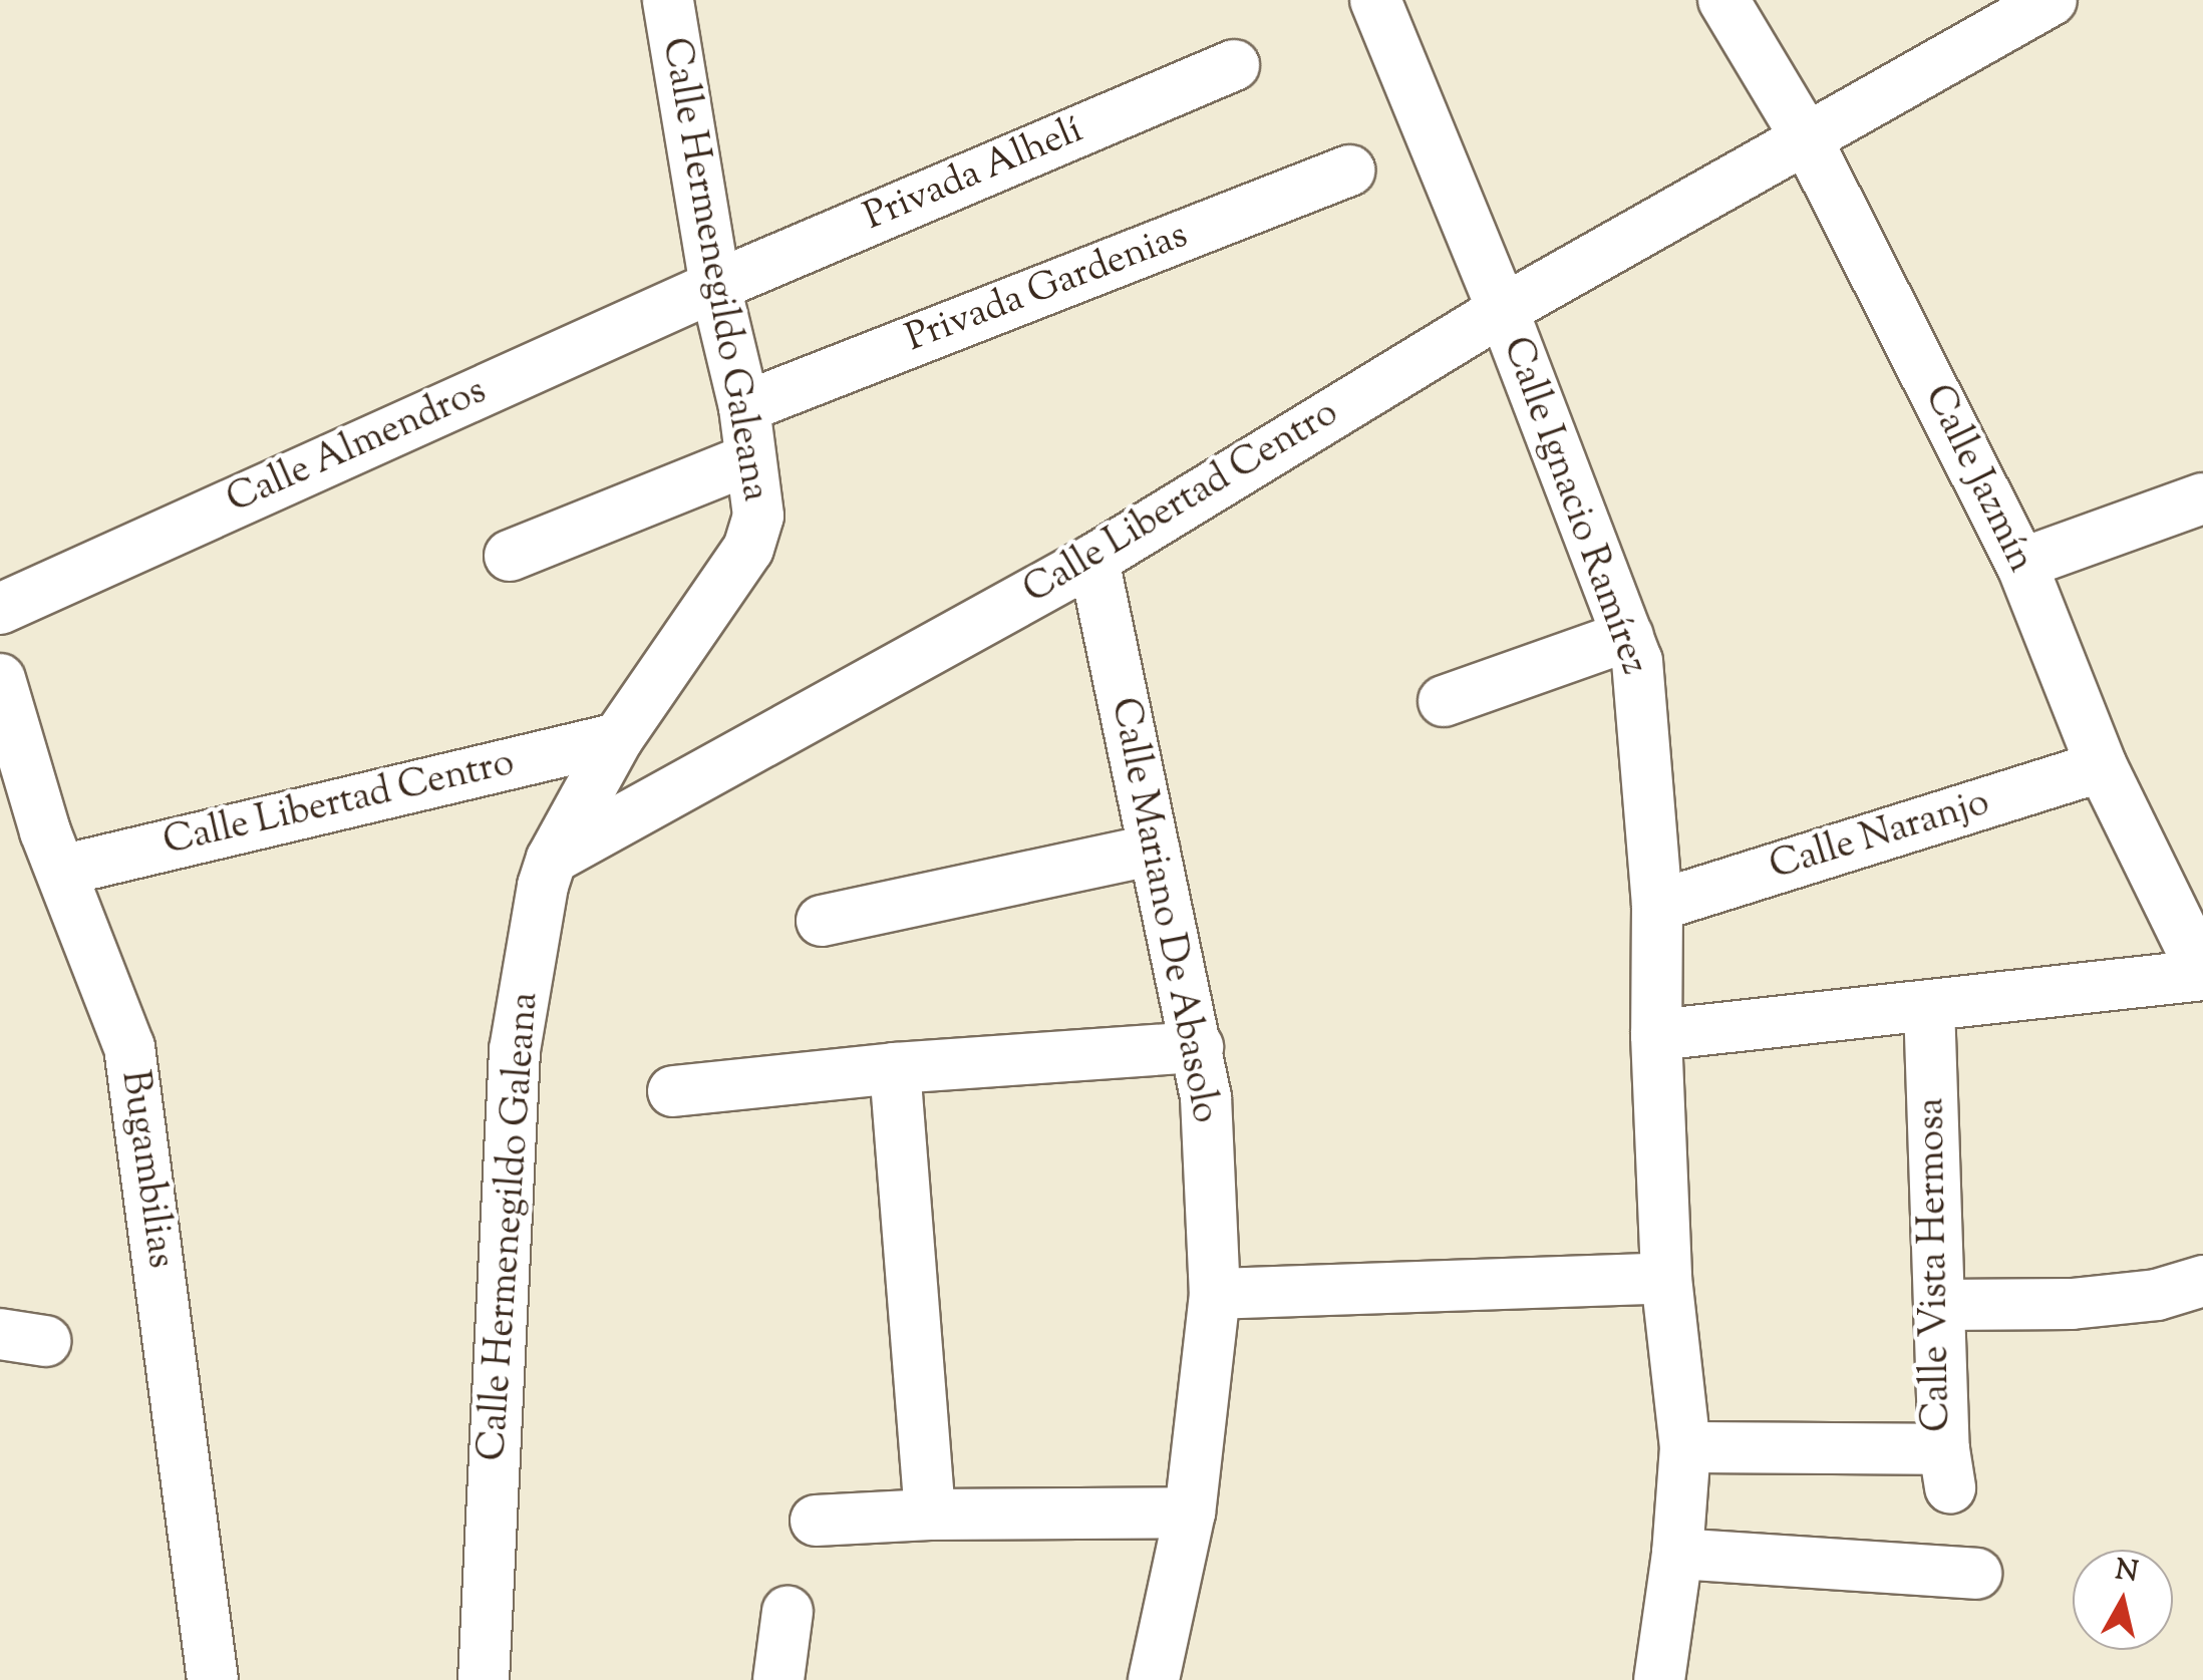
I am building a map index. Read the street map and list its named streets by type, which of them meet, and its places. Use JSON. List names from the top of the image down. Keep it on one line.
{"streets":{"street":["Privada Alhelí","Calle Hermenegildo Galeana","Privada Gardenias","Calle Almendros","Calle Jazmín","Calle Libertad Centro","Calle Ignacio Ramírez","Calle Naranjo","Calle Mariano De Abasolo","Bugambilias","Calle Vista Hermosa"]},"crossings":[["Privada Alhelí","Calle Hermenegildo Galeana"],["Privada Alhelí","Calle Almendros"],["Calle Hermenegildo Galeana","Privada Gardenias"],["Calle Hermenegildo Galeana","Calle Almendros"],["Calle Hermenegildo Galeana","Calle Libertad Centro"],["Calle Jazmín","Calle Libertad Centro"],["Calle Jazmín","Calle Naranjo"],["Calle Libertad Centro","Calle Ignacio Ramírez"],["Calle Libertad Centro","Calle Mariano De Abasolo"],["Calle Libertad Centro","Bugambilias"],["Calle Ignacio Ramírez","Calle Naranjo"],["Calle Ignacio Ramírez","Calle Vista Hermosa"]],"north":"top"}
